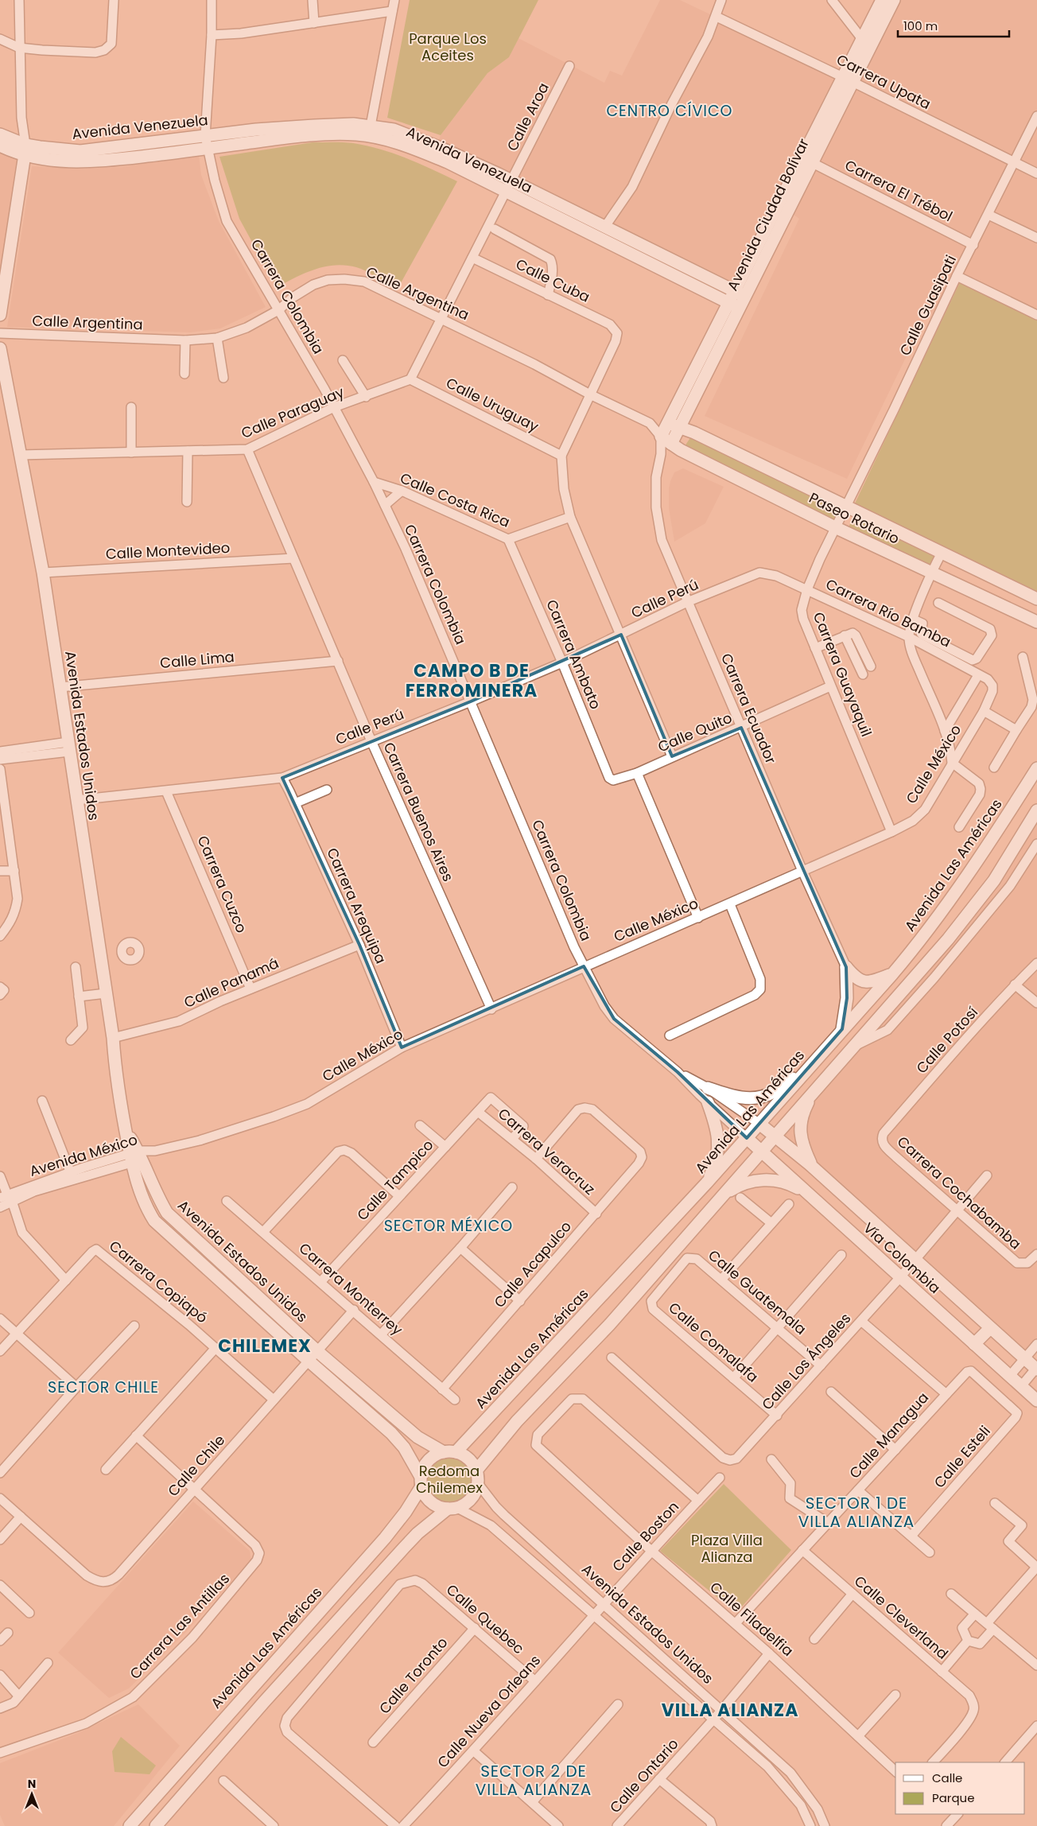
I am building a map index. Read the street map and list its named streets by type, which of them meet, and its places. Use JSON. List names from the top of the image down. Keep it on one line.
{"streets":{"street":["Carrera Upata","Calle Aroa","Avenida Venezuela","Carrera El Trébol","Avenida Ciudad Bolívar","Calle Cuba","Calle Argentina","Carrera Colombia","Calle Guasipati","Calle Uruguay","Calle Paraguay","Calle Costa Rica","Paseo Rotario","Calle Montevideo","Calle Perú","Carrera Río Bamba","Carrera Ambato","Calle Lima","Carrera Guayaquil","Carrera Ecuador","Calle Quito","Avenida Estados Unidos","Calle México","Carrera Buenos Aires","Avenida Las Américas","Carrera Cuzco","Carrera Arequipa","Calle Panamá","Calle Potosí","Carrera Veracruz","Avenida México","Calle Tampico","Carrera Cochabamba","Vía Colombia","Calle Acapulco","Carrera Copiapó","Carrera Monterrey","Calle Guatemala","Calle Comalafa","Calle Los Ángeles","Calle Managua","Calle Esteli","Calle Chile","Calle Boston","Calle Cleverland","Calle Quebec","Calle Filadelfia","Carrera Las Antillas","Calle Toronto","Calle Nueva Orleans","Calle Ontario"]},"crossings":[["Carrera Upata","Avenida Ciudad Bolívar"],["Carrera Upata","Calle Guasipati"],["Calle Aroa","Avenida Venezuela"],["Avenida Venezuela","Avenida Ciudad Bolívar"],["Avenida Venezuela","Carrera Colombia"],["Carrera El Trébol","Avenida Ciudad Bolívar"],["Carrera El Trébol","Calle Guasipati"],["Avenida Ciudad Bolívar","Calle Argentina"],["Avenida Ciudad Bolívar","Paseo Rotario"],["Avenida Ciudad Bolívar","Carrera Ecuador"],["Calle Cuba","Calle Argentina"],["Calle Argentina","Carrera Colombia"],["Calle Argentina","Paseo Rotario"],["Calle Argentina","Carrera Ecuador"],["Carrera Colombia","Calle Paraguay"],["Carrera Colombia","Calle Costa Rica"],["Carrera Colombia","Calle Perú"],["Carrera Colombia","Calle México"],["Carrera Colombia","Avenida Las Américas"],["Carrera Colombia","Vía Colombia"],["Calle Guasipati","Paseo Rotario"],["Calle Guasipati","Carrera Guayaquil"],["Calle Uruguay","Calle Paraguay"],["Calle Paraguay","Avenida Estados Unidos"],["Calle Paraguay","Carrera Buenos Aires"],["Calle Costa Rica","Carrera Ambato"],["Paseo Rotario","Carrera Guayaquil"],["Paseo Rotario","Carrera Ecuador"],["Calle Montevideo","Avenida Estados Unidos"],["Calle Montevideo","Carrera Buenos Aires"],["Calle Perú","Carrera Río Bamba"],["Calle Perú","Carrera Ambato"],["Calle Perú","Carrera Ecuador"],["Calle Perú","Avenida Estados Unidos"],["Calle Perú","Carrera Buenos Aires"],["Calle Perú","Carrera Cuzco"],["Calle Perú","Carrera Arequipa"],["Carrera Río Bamba","Carrera Guayaquil"],["Carrera Río Bamba","Calle México"],["Carrera Ambato","Calle Quito"],["Calle Lima","Avenida Estados Unidos"],["Calle Lima","Carrera Buenos Aires"],["Carrera Guayaquil","Calle Quito"],["Carrera Guayaquil","Calle México"],["Carrera Ecuador","Calle Quito"],["Carrera Ecuador","Calle México"],["Avenida Estados Unidos","Avenida Las Américas"],["Avenida Estados Unidos","Calle Panamá"],["Avenida Estados Unidos","Avenida México"],["Avenida Estados Unidos","Calle Chile"],["Avenida Estados Unidos","Calle Boston"],["Avenida Estados Unidos","Calle Nueva Orleans"],["Avenida Estados Unidos","Calle Ontario"],["Calle México","Carrera Buenos Aires"],["Calle México","Carrera Arequipa"],["Calle México","Avenida México"],["Avenida Las Américas","Vía Colombia"],["Carrera Cuzco","Calle Panamá"],["Carrera Arequipa","Calle Panamá"],["Calle Potosí","Carrera Cochabamba"],["Carrera Veracruz","Calle Tampico"],["Carrera Veracruz","Calle Acapulco"],["Calle Tampico","Carrera Monterrey"],["Carrera Cochabamba","Calle Los Ángeles"],["Vía Colombia","Calle Los Ángeles"],["Calle Acapulco","Carrera Monterrey"],["Carrera Copiapó","Calle Chile"],["Carrera Monterrey","Calle Chile"],["Calle Guatemala","Calle Comalafa"],["Calle Guatemala","Calle Los Ángeles"],["Calle Comalafa","Calle Los Ángeles"],["Calle Managua","Calle Esteli"],["Calle Managua","Calle Cleverland"],["Calle Managua","Calle Filadelfia"],["Calle Chile","Carrera Las Antillas"],["Calle Boston","Calle Filadelfia"],["Calle Boston","Calle Nueva Orleans"],["Calle Quebec","Calle Toronto"],["Calle Quebec","Calle Nueva Orleans"],["Calle Filadelfia","Calle Ontario"]],"districts":["CENTRO CÍVICO","CAMPO B DE FERROMINERA","SECTOR MÉXICO","CHILEMEX","SECTOR CHILE","SECTOR 1 DE VILLA ALIANZA","VILLA ALIANZA","SECTOR 2 DE VILLA ALIANZA"],"parks":["Parque Los Aceites","Redoma Chilemex","Plaza Villa Alianza"],"legend":["Calle","Parque"],"scale_bar":"100 m","north":"top"}
